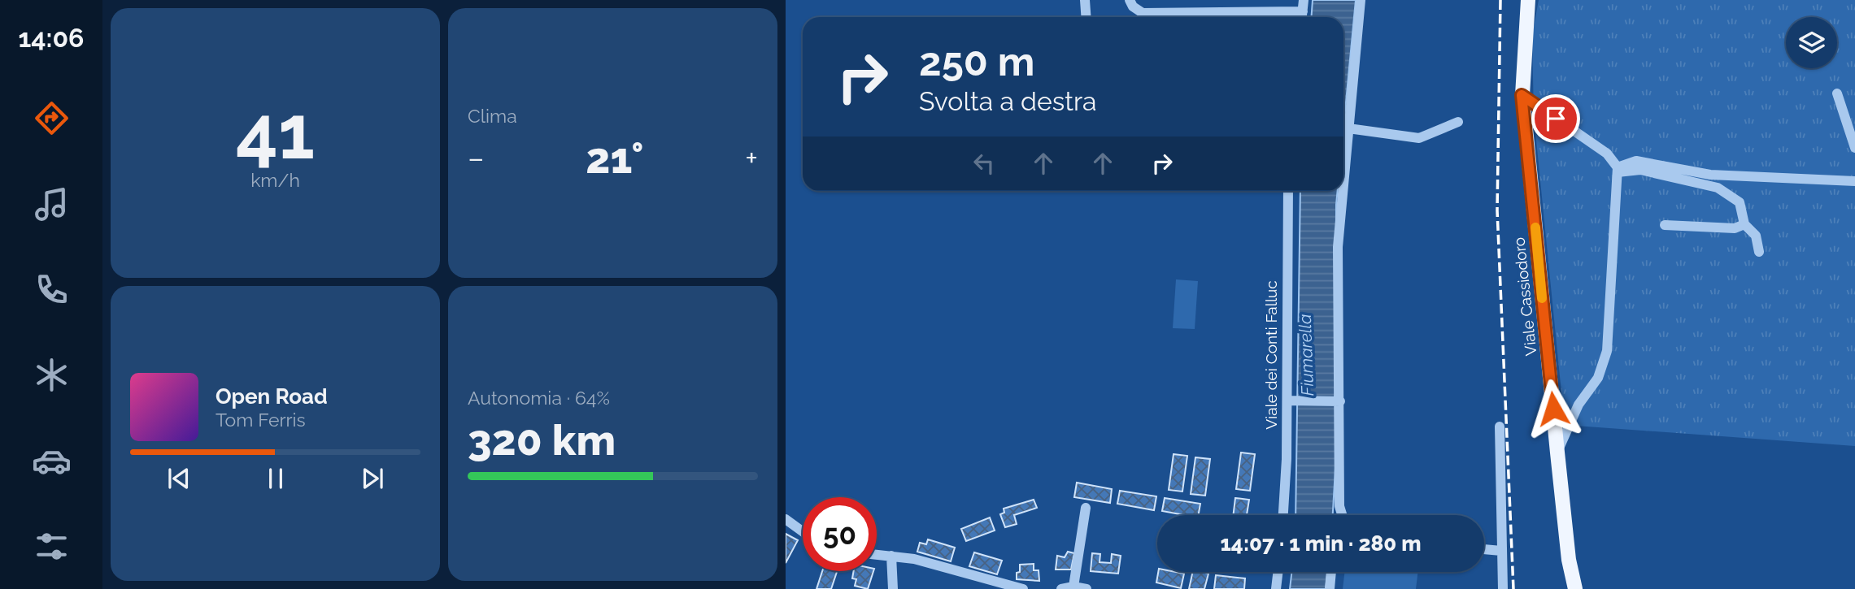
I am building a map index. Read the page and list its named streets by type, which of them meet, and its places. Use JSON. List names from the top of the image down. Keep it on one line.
{"streets":{"main road":["Viale Cassiodoro"],"street":["Viale dei Conti Falluc"]},"water":["Fiumarella"],"page":{"tabs":"14:06","tile":[["41","km/h"],"Clima",["Autonomia · 64%","320 km"]],"turn":["250 m","Svolta a destra"],"heat":["−","21°","+"],"song":["Open Road","Tom Ferris"],"limit":"50","trip":"14:07 · 1 min · 280 m"}}
